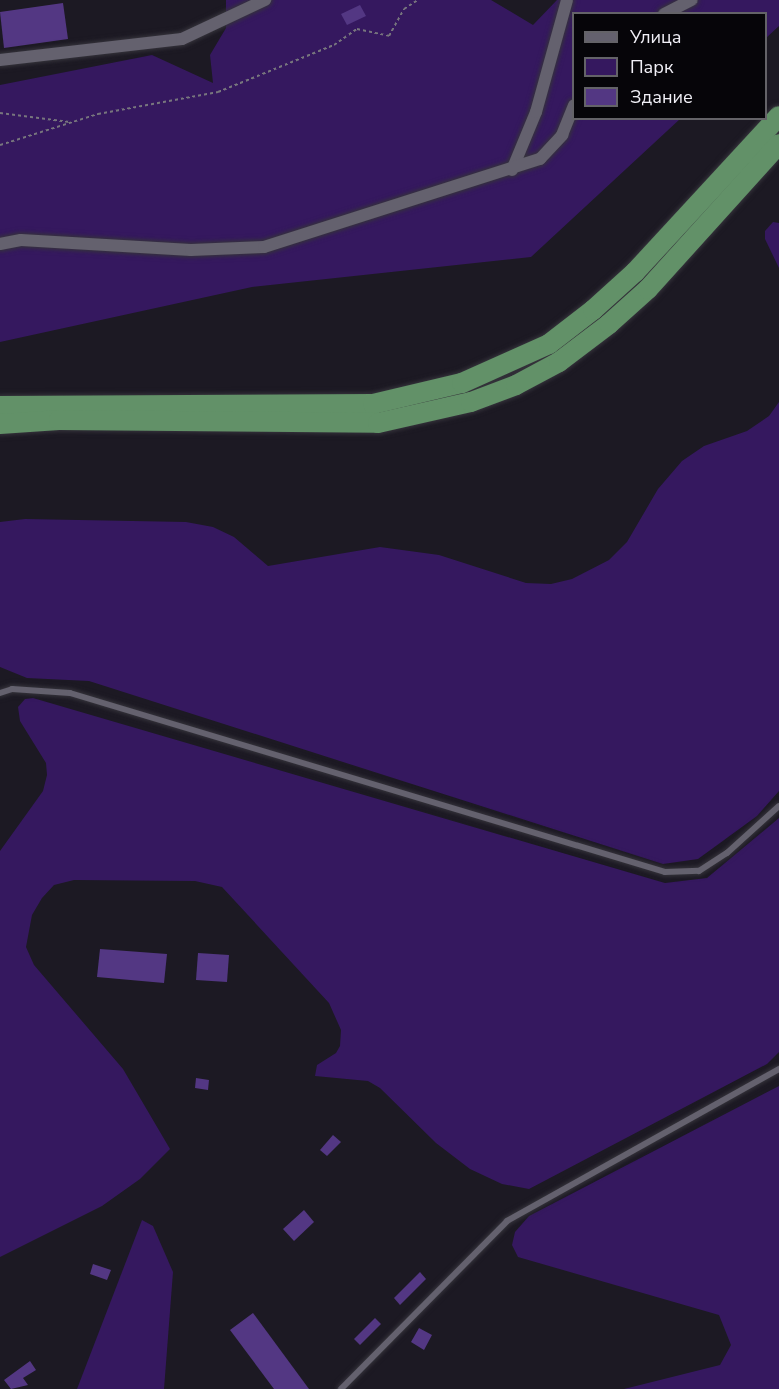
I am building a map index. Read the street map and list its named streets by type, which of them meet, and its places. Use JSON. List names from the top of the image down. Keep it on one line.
{"legend":["Улица","Парк","Здание"]}
